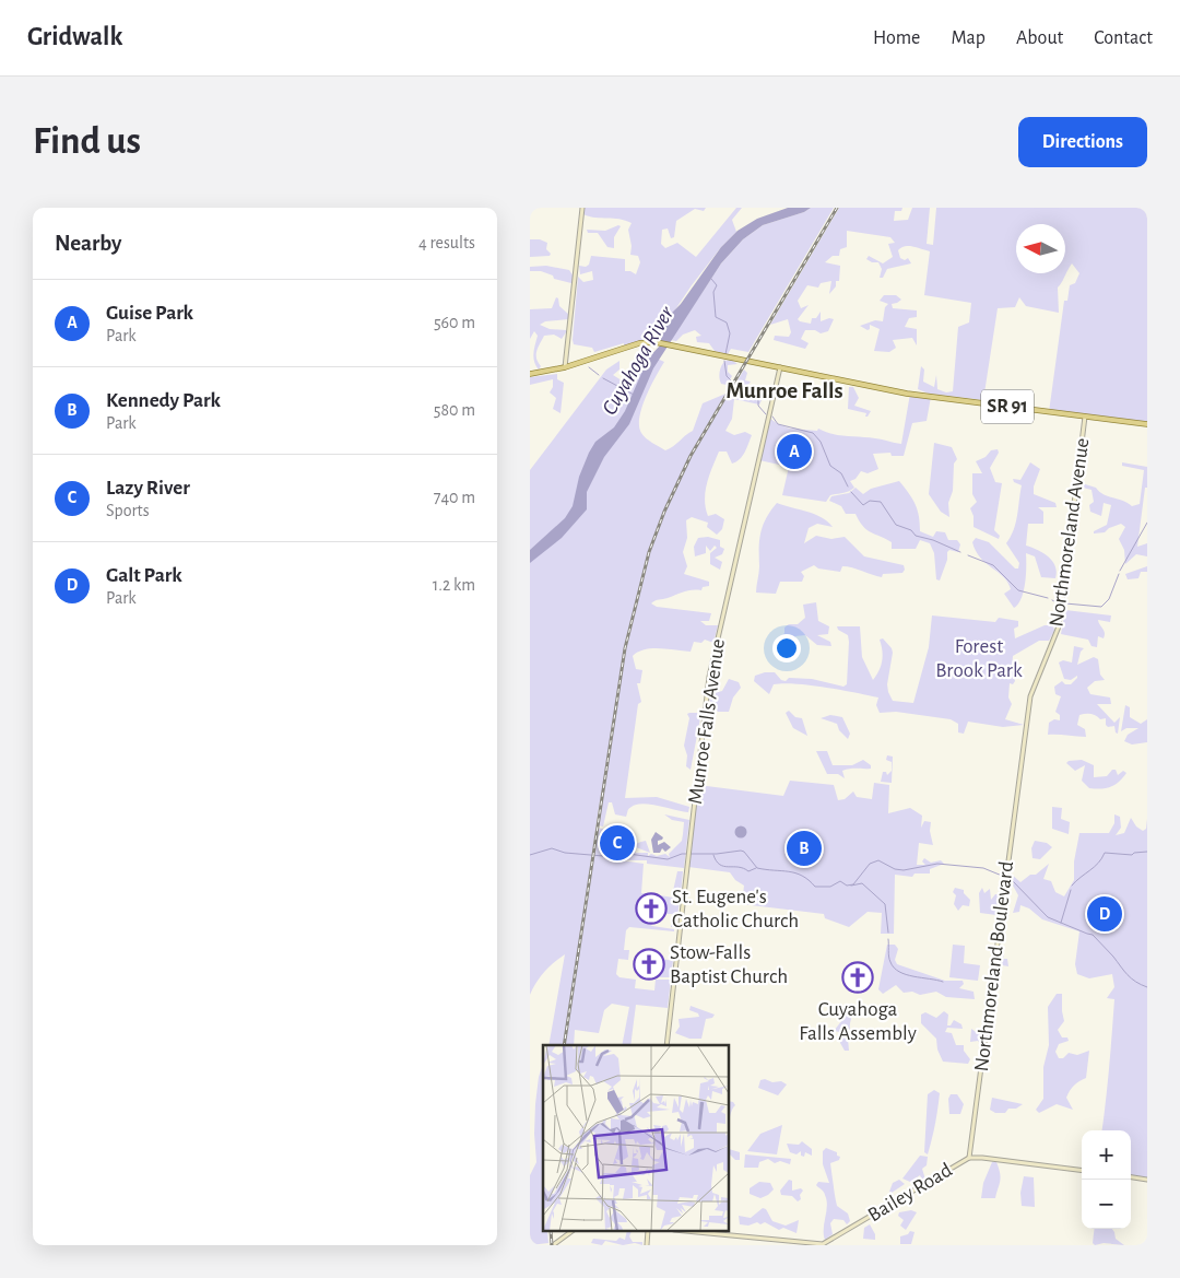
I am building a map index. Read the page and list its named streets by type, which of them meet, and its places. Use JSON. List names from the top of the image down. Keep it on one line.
{"streets":{"main road":["SR 91"],"street":["Northmoreland Avenue","Munroe Falls Avenue","Northmoreland Boulevard","Bailey Road"]},"crossings":[["SR 91","Northmoreland Avenue"],["SR 91","Munroe Falls Avenue"],["Northmoreland Avenue","Northmoreland Boulevard"],["Northmoreland Boulevard","Bailey Road"]],"districts":["Munroe Falls"],"water":["Cuyahoga River"],"parks":["Forest Brook Park"],"places":{"church":["St. Eugene's Catholic Church","Stow-Falls Baptist Church","Cuyahoga Falls Assembly"]},"north":"left","page":{"header":"Gridwalk","nav":["Home","Map","About","Contact"],"buttons":"Directions","title":"Find us","heading":["Nearby","4 results"],"list":[{"mark":"A","name":"Guise Park","note":"Park","value":"560 m"},{"mark":"B","name":"Kennedy Park","note":"Park","value":"580 m"},{"mark":"C","name":"Lazy River","note":"Sports","value":"740 m"},{"mark":"D","name":"Galt Park","note":"Park","value":"1.2 km"}],"pins":["A","C","B","D"],"map_buttons":["+","−"]}}
